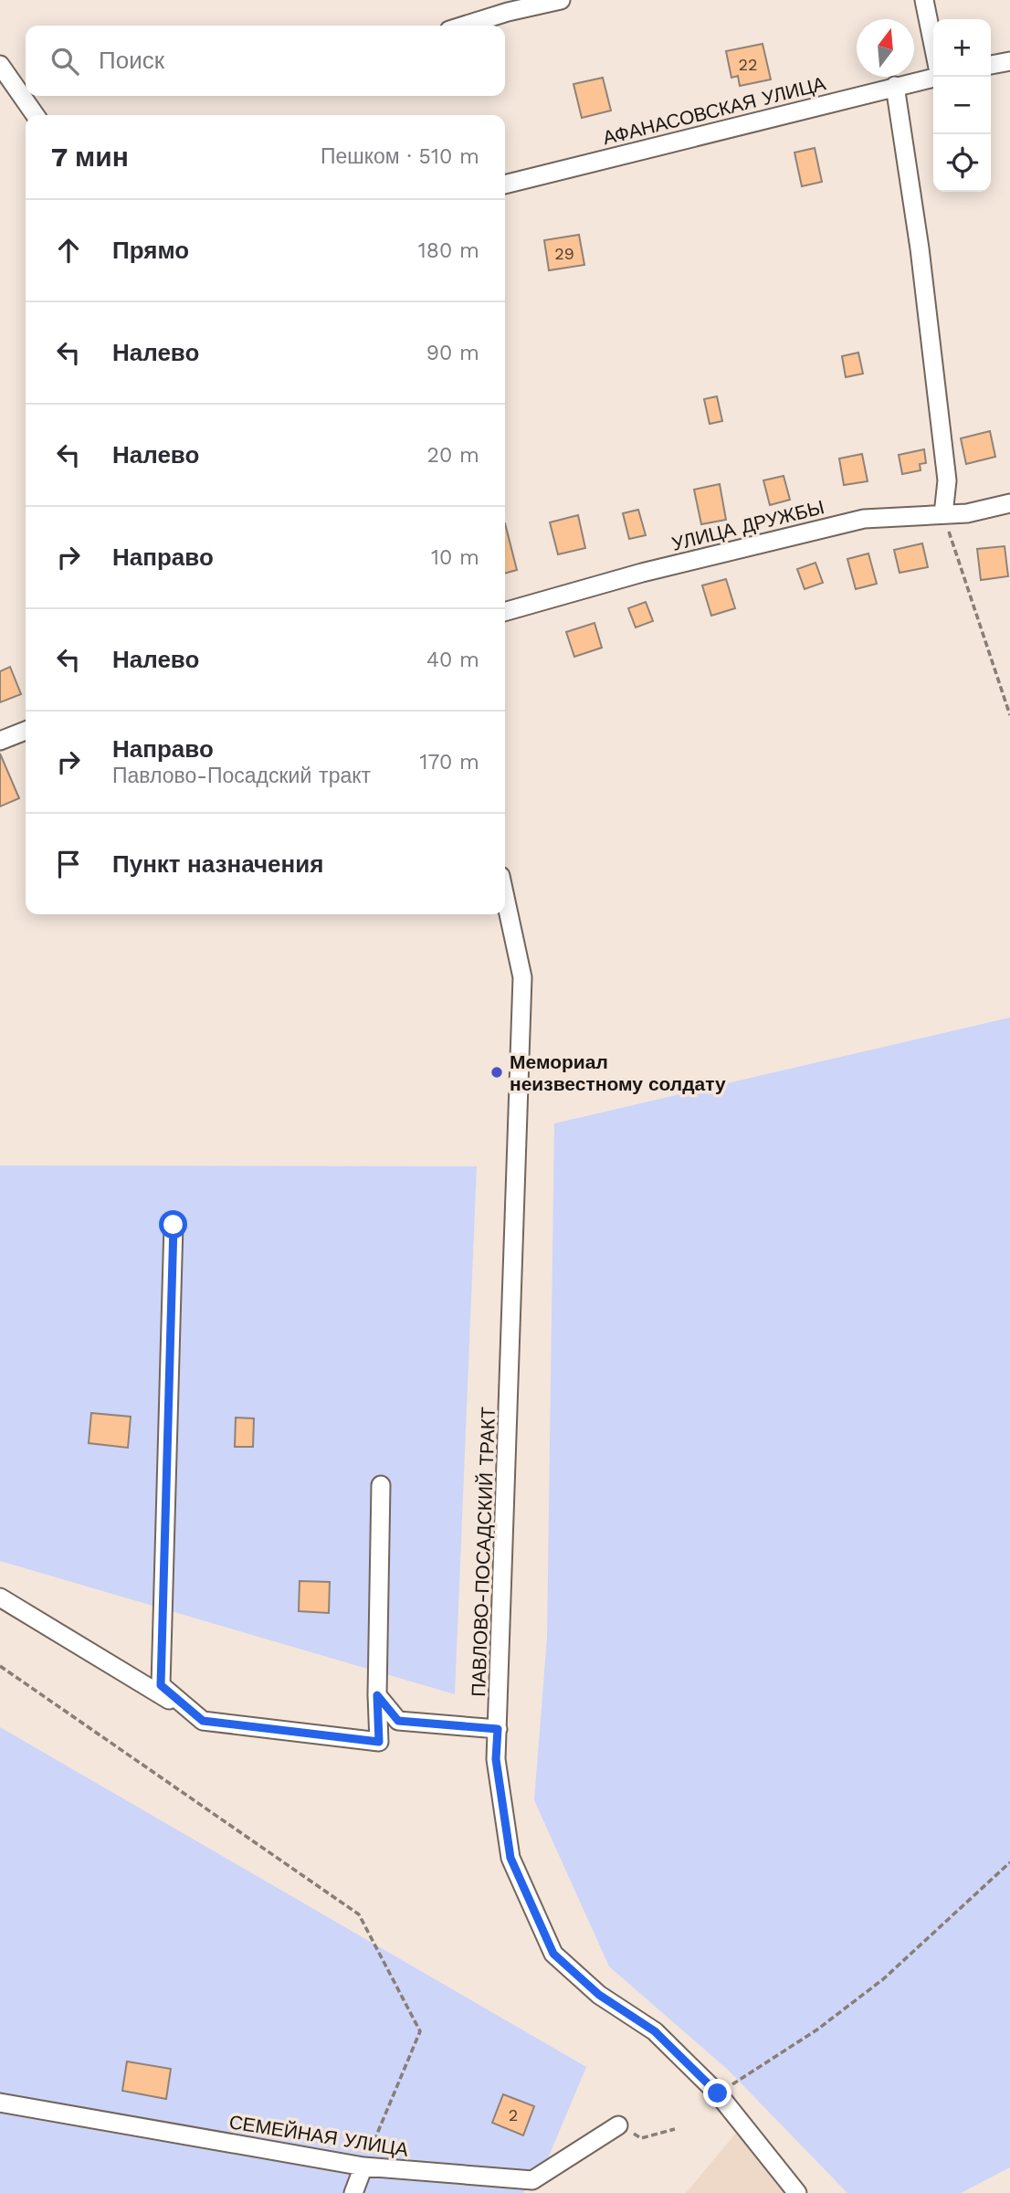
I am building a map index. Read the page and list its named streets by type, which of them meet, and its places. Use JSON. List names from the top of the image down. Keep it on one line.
{"streets":{"street":["АФАНАСОВСКАЯ УЛИЦА","УЛИЦА ДРУЖБЫ","ПАВЛОВО-ПОСАДСКИЙ ТРАКТ","СЕМЕЙНАЯ УЛИЦА"]},"places":["Мемориал неизвестному солдату"],"house_numbers":["22","29","2"],"north":"top","page":{"map_buttons":["+","−"],"search":"Поиск","heading":["7 мин","Пешком · 510 m"],"list":[["Прямо","180 m"],["Налево","90 m"],["Налево","20 m"],["Направо","10 m"],["Налево","40 m"],["Направо","Павлово-Посадский тракт","170 m"],"Пункт назначения"]}}
